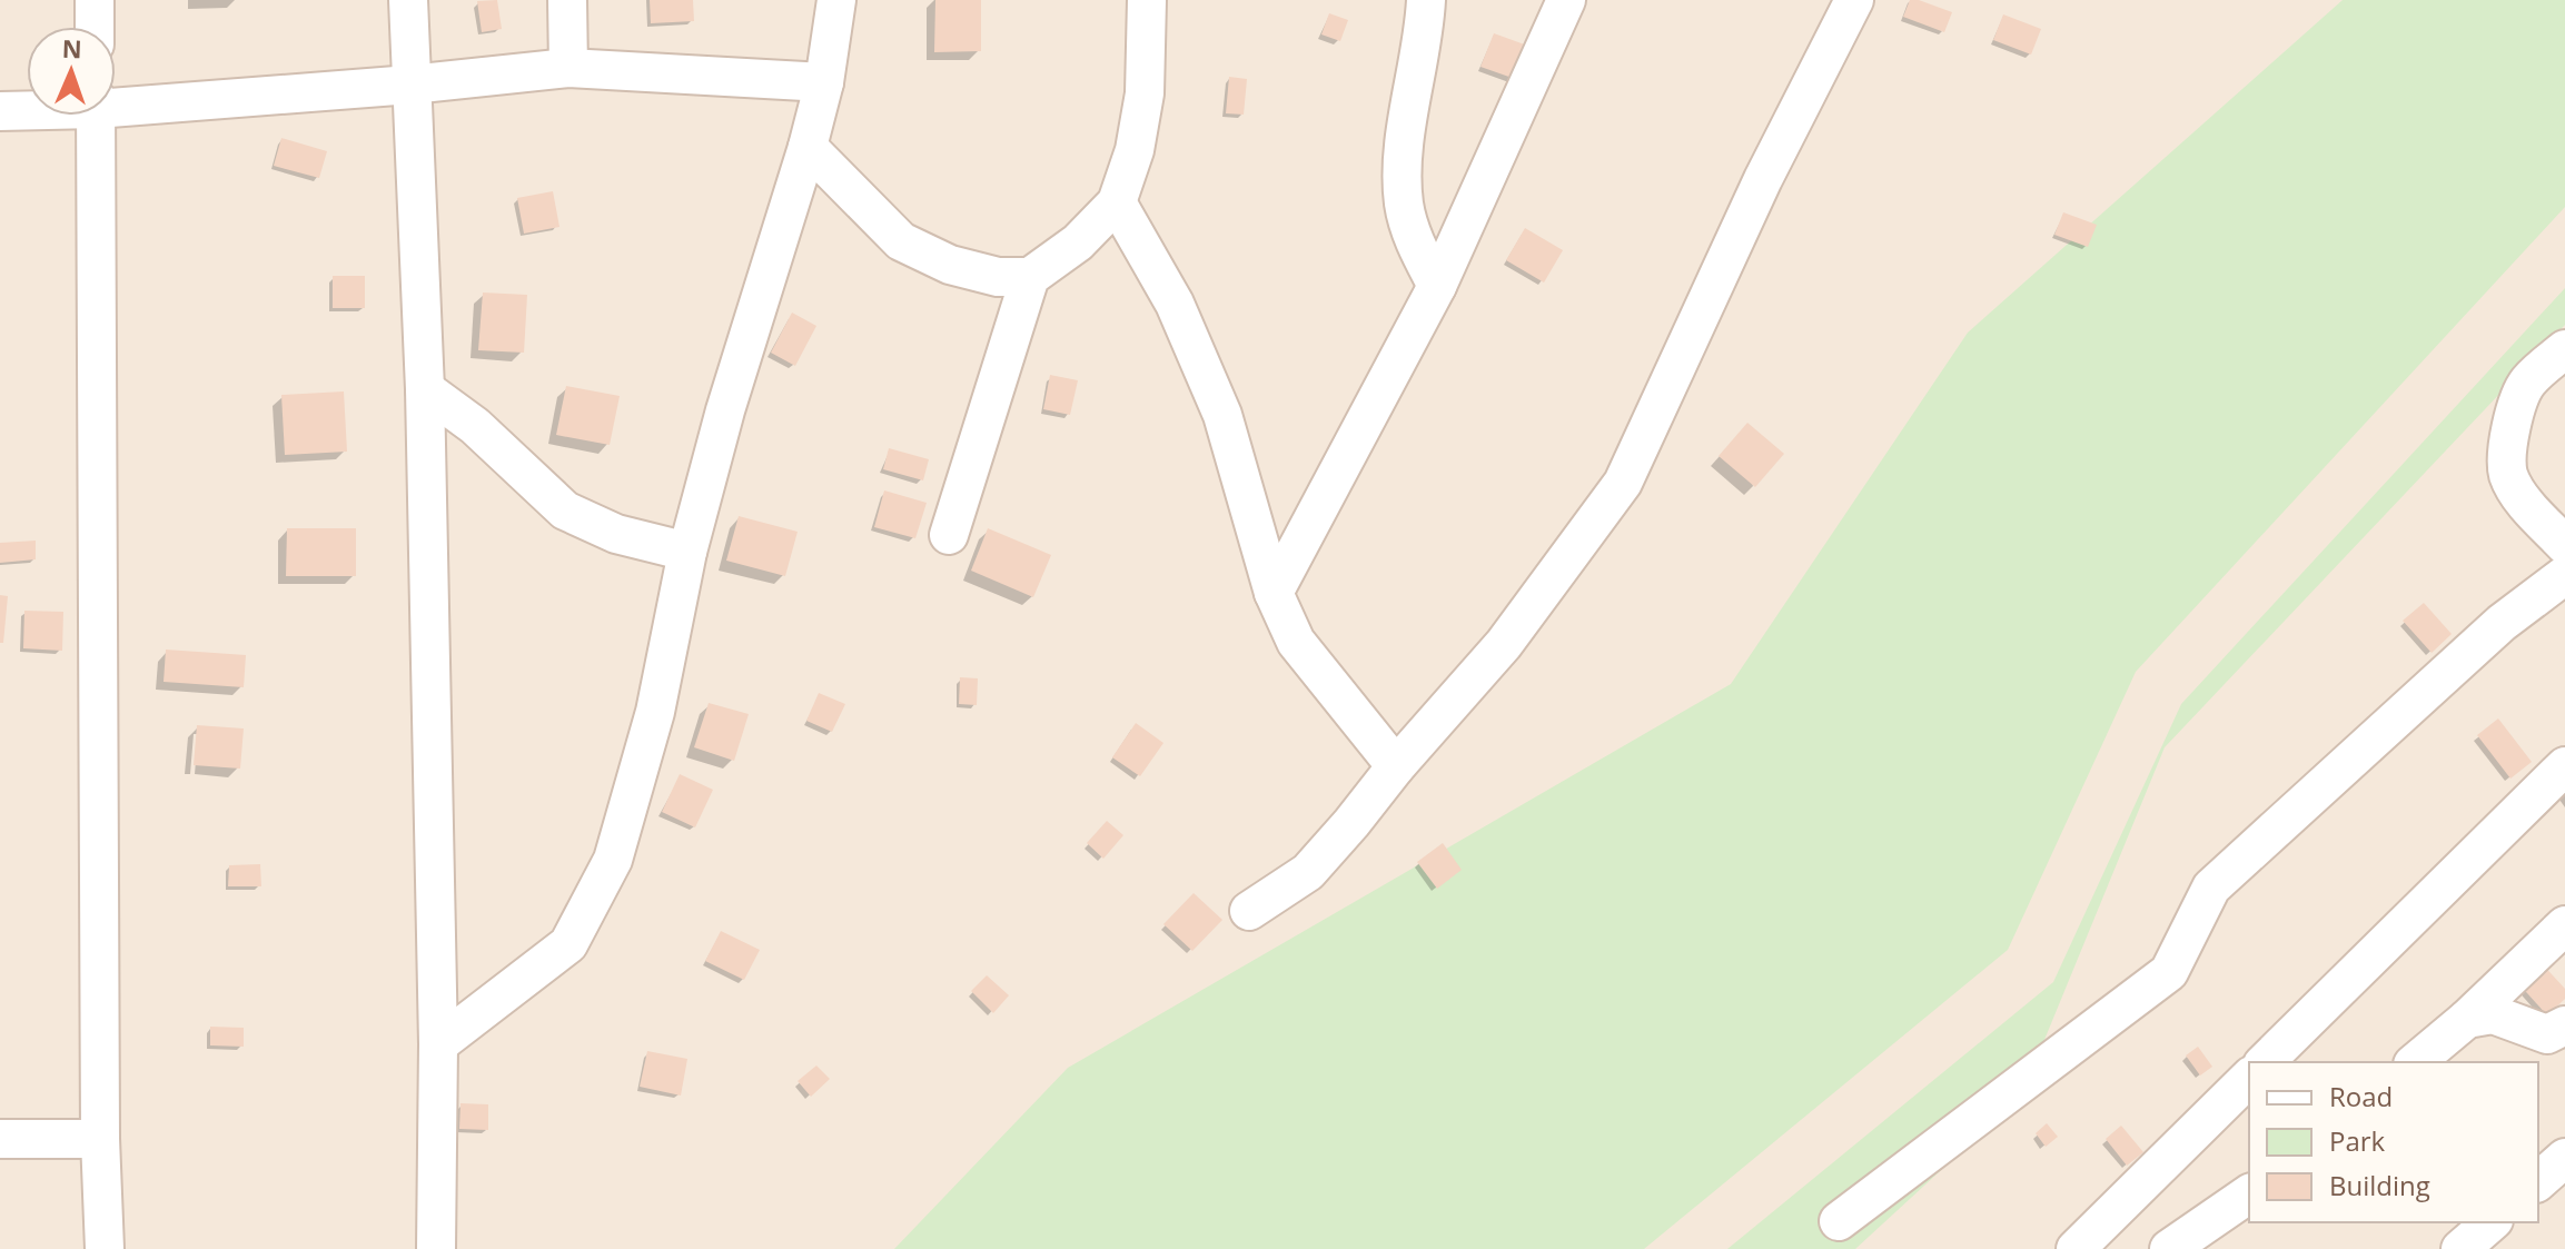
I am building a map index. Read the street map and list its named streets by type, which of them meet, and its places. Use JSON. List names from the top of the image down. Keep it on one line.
{"legend":["Road","Park","Building"],"north":"top"}
